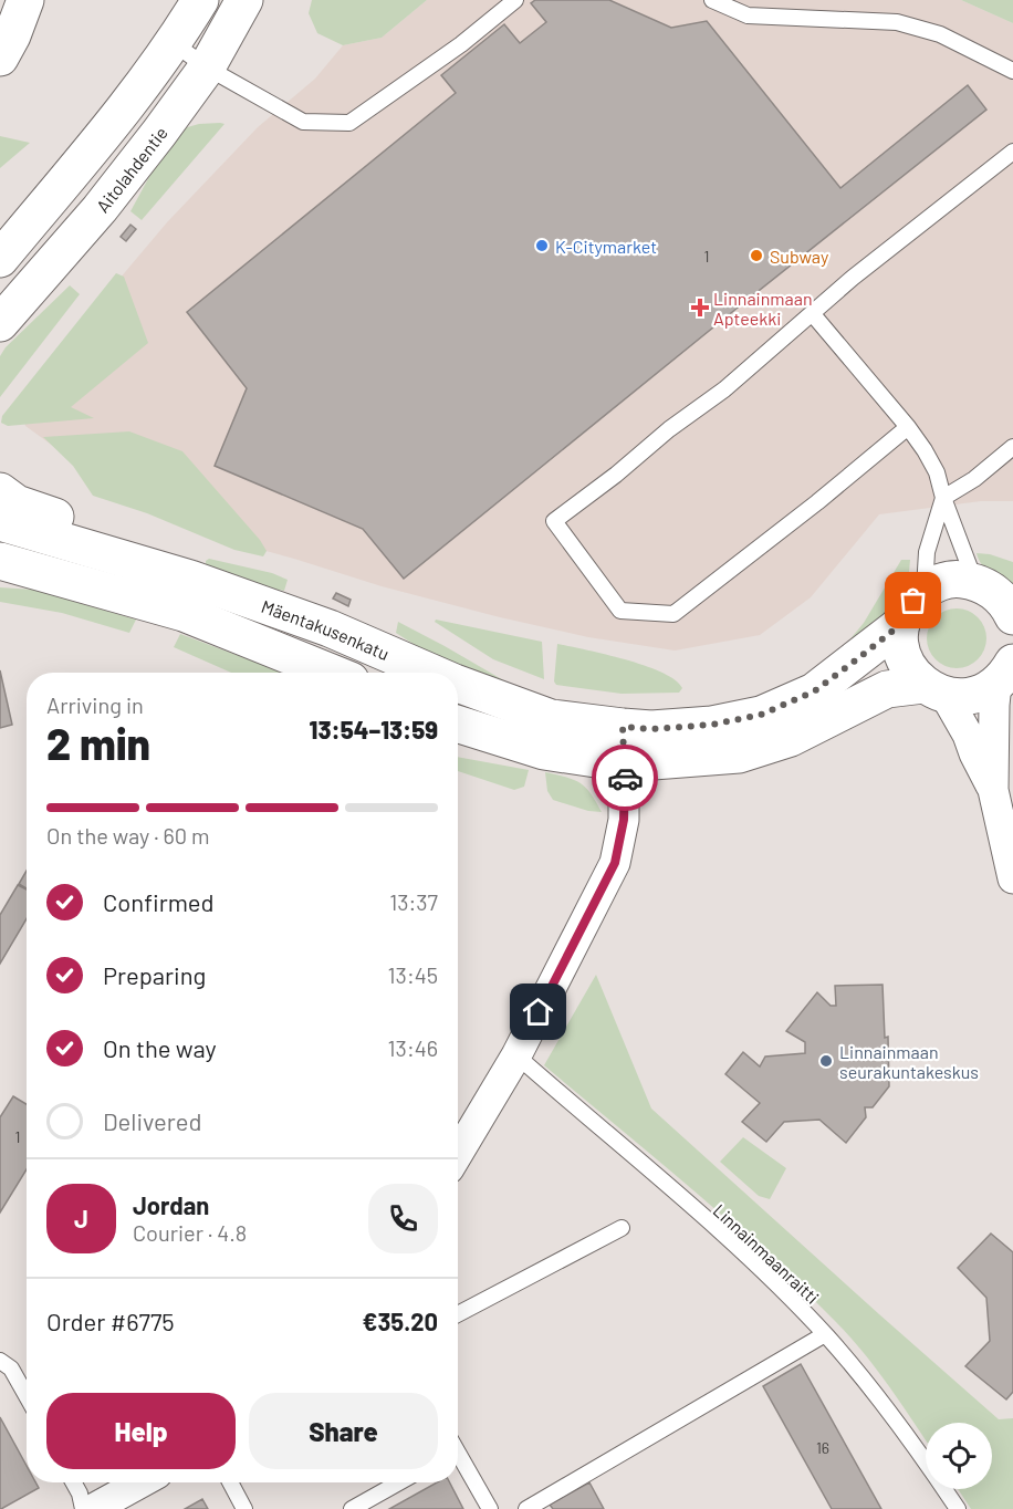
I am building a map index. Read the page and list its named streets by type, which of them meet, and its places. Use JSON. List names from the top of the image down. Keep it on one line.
{"streets":{"main road":["Aitolahdentie","Mäentakusenkatu"],"lane":["Linnainmaanraitti"]},"places":{"other":["K-Citymarket","Subway","Linnainmaan seurakuntakeskus"],"health":["Linnainmaan Apteekki"]},"house_numbers":["1","1","16"],"page":{"heading":["2 min","Arriving in","13:54–13:59"],"panel":["Jordan","Courier · 4.8","Order #6775","€35.20"],"bar":"On the way · 60 m","list":[["Confirmed","13:37"],["Preparing","13:45"],["On the way","13:46"],"Delivered"],"round":"J","buttons":["Help","Share"]}}
